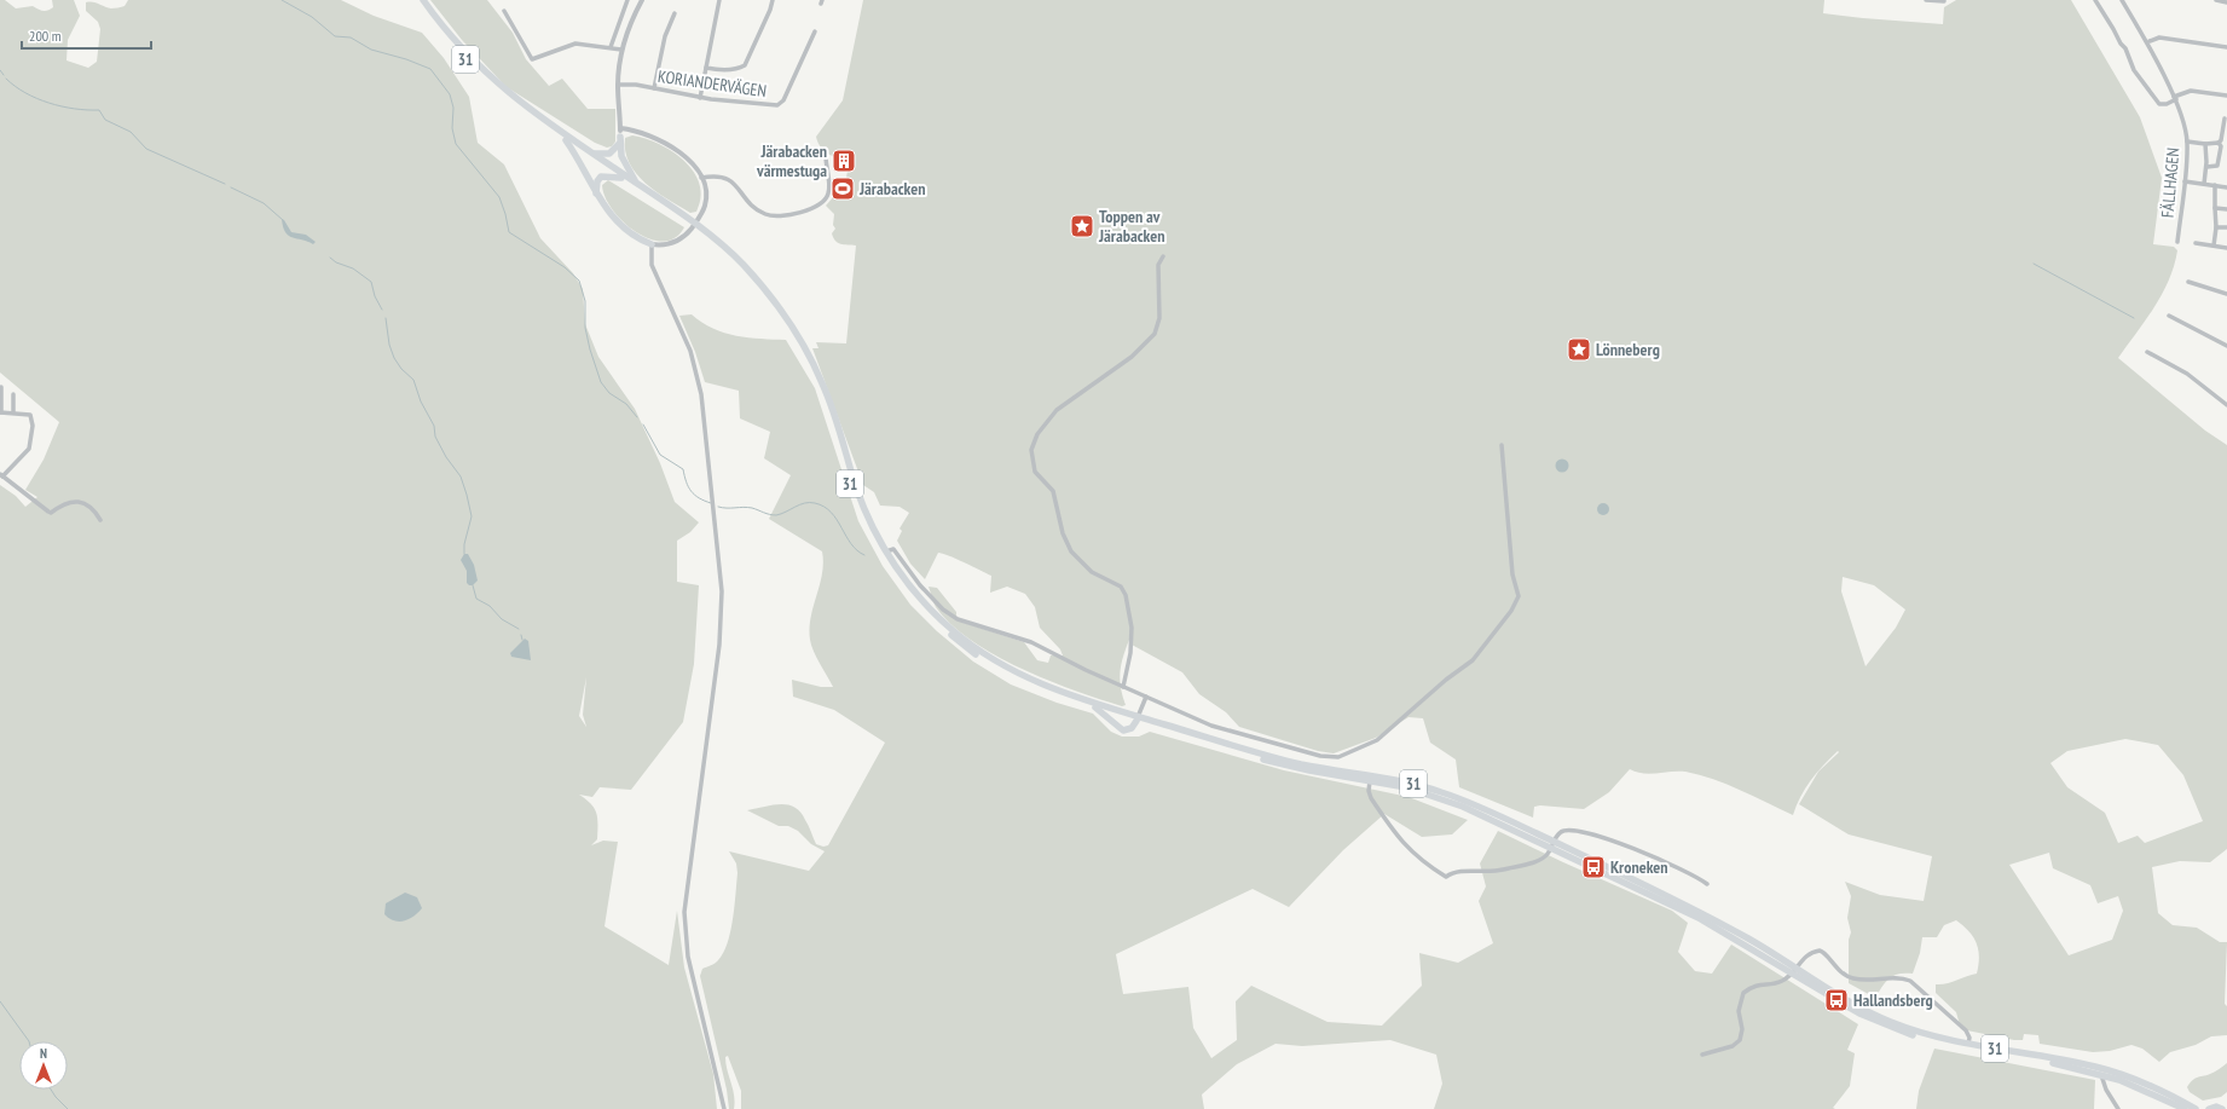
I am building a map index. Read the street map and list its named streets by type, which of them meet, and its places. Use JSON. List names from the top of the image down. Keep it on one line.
{"streets":{"highway":["31"],"street":["KORIANDERVÄGEN","FÄLLHAGEN"]},"places":{"building":["Järabacken värmestuga"],"sports":["Järabacken"],"place":["Toppen av Järabacken","Lönneberg"],"bus stop":["Kroneken","Hallandsberg"]},"scale_bar":"200 m","north":"top"}
